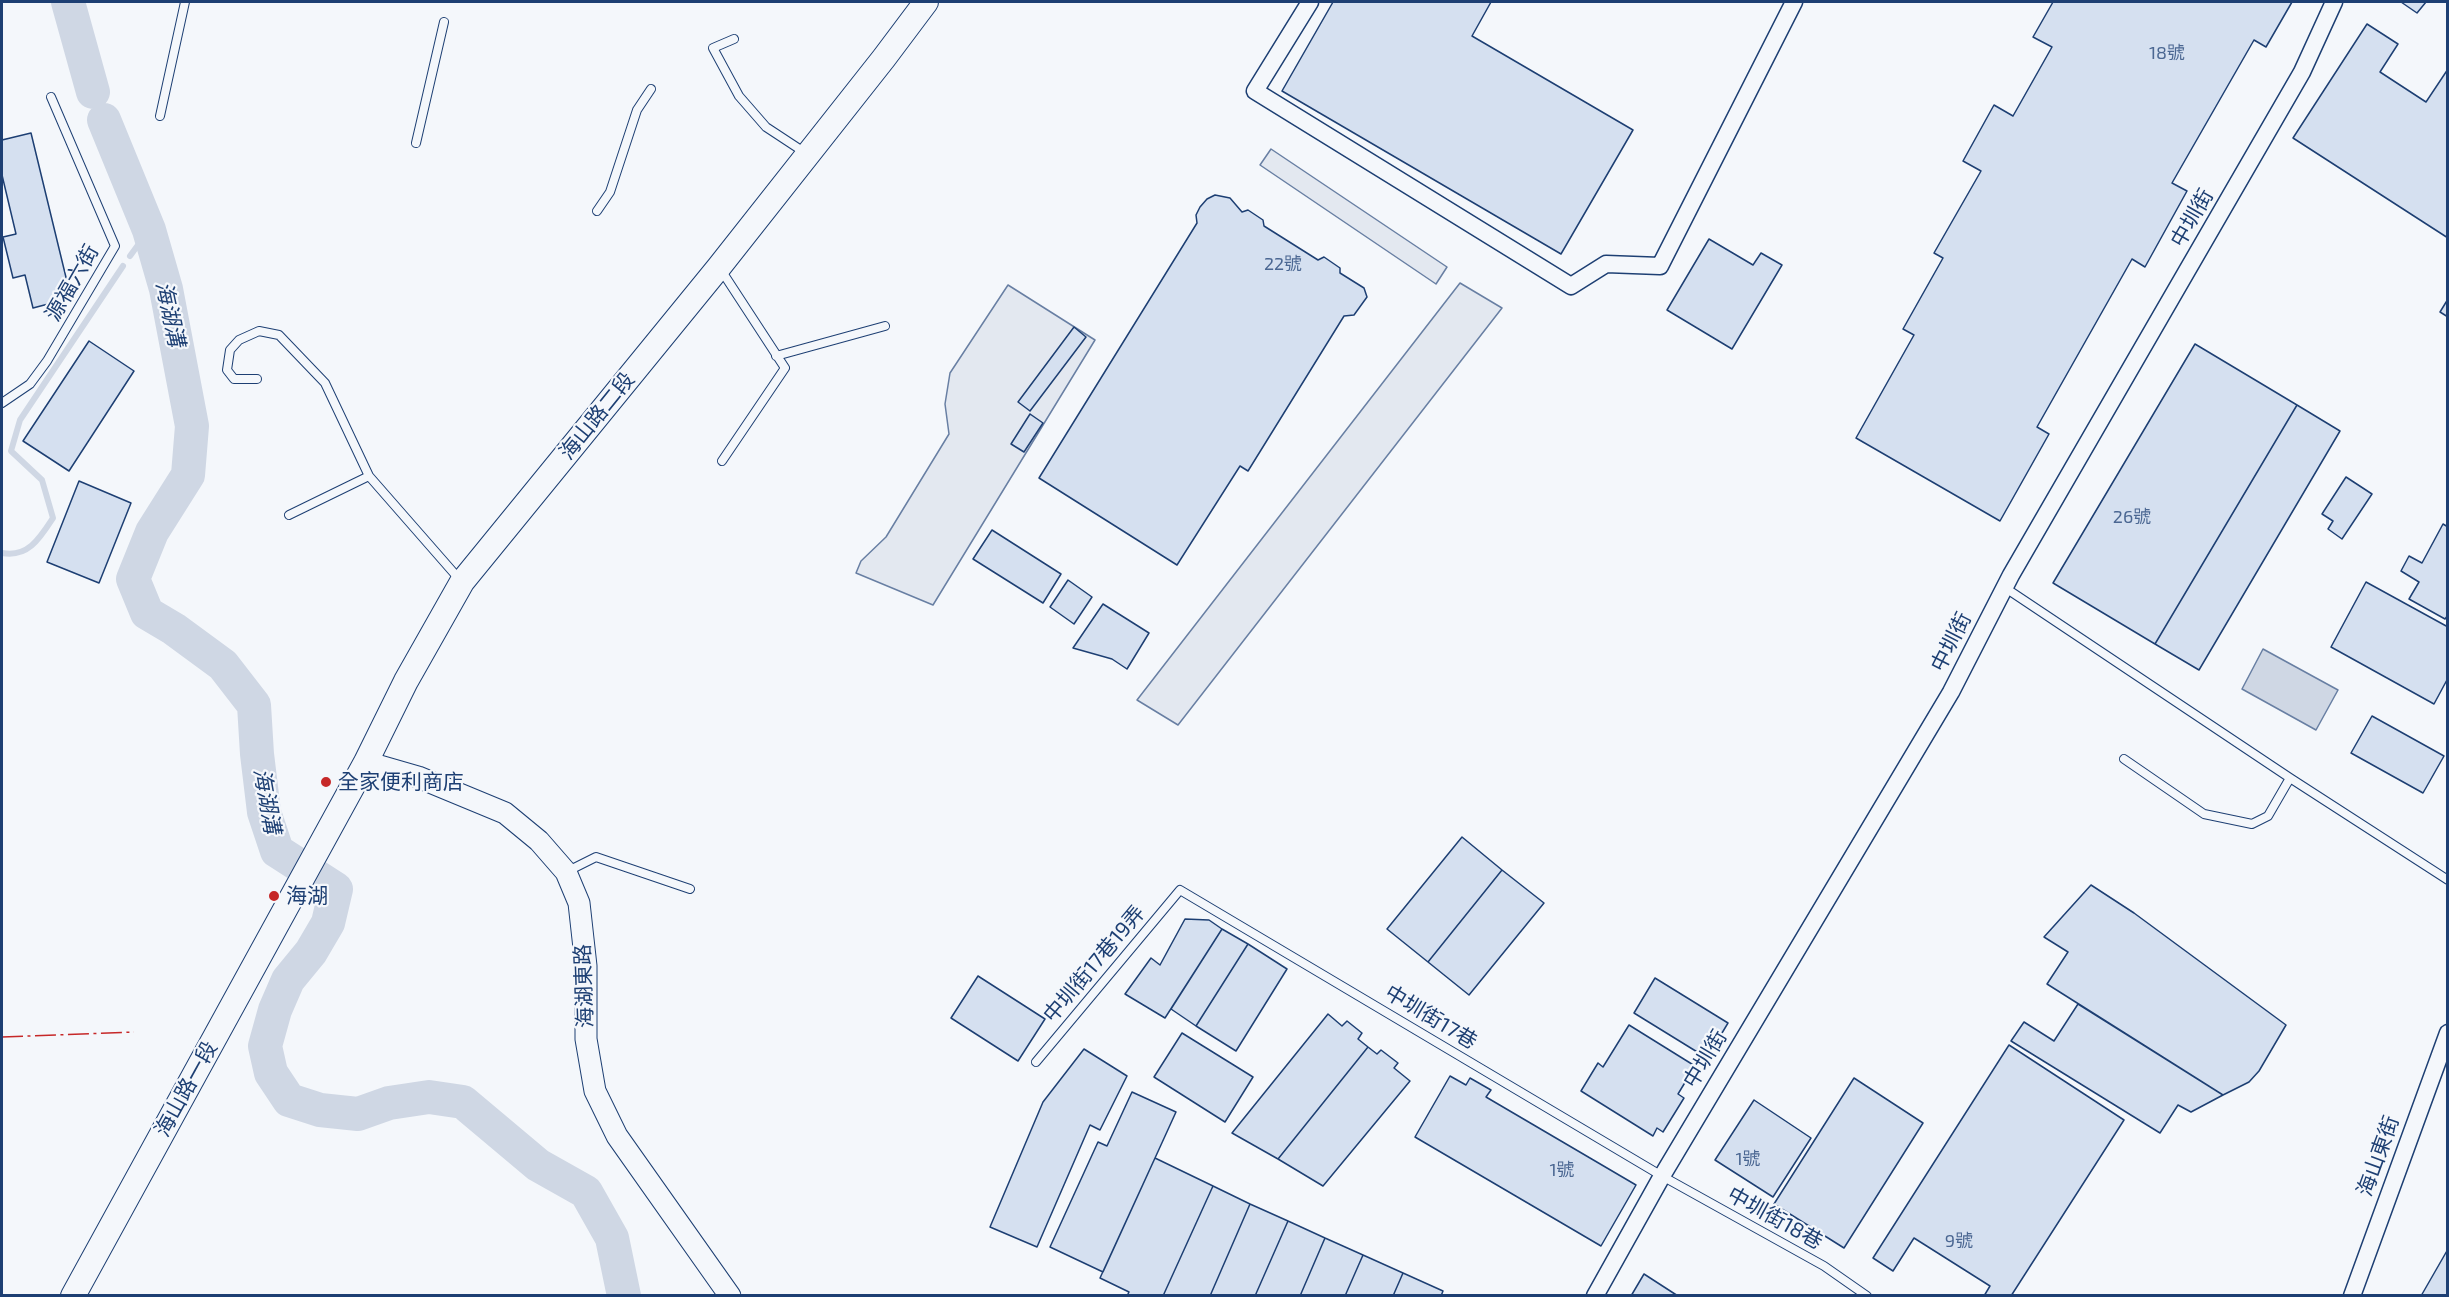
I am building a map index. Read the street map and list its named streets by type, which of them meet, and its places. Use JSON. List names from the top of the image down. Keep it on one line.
{"streets":{"main road":["海山路二段","海山路一段"],"street":["中圳街","海湖東路","海山東街"],"lane":["源福六街","中圳街17巷19弄","中圳街17巷","中圳街18巷"]},"crossings":[["中圳街","中圳街17巷"],["中圳街","中圳街18巷"],["海山路二段","海湖東路"],["海山路二段","海山路一段"],["中圳街17巷19弄","中圳街17巷"],["中圳街17巷","中圳街18巷"]],"water":["海湖溝"],"places":["全家便利商店","海湖"],"house_numbers":["18號","22號","26號","1號","1號","9號"]}
